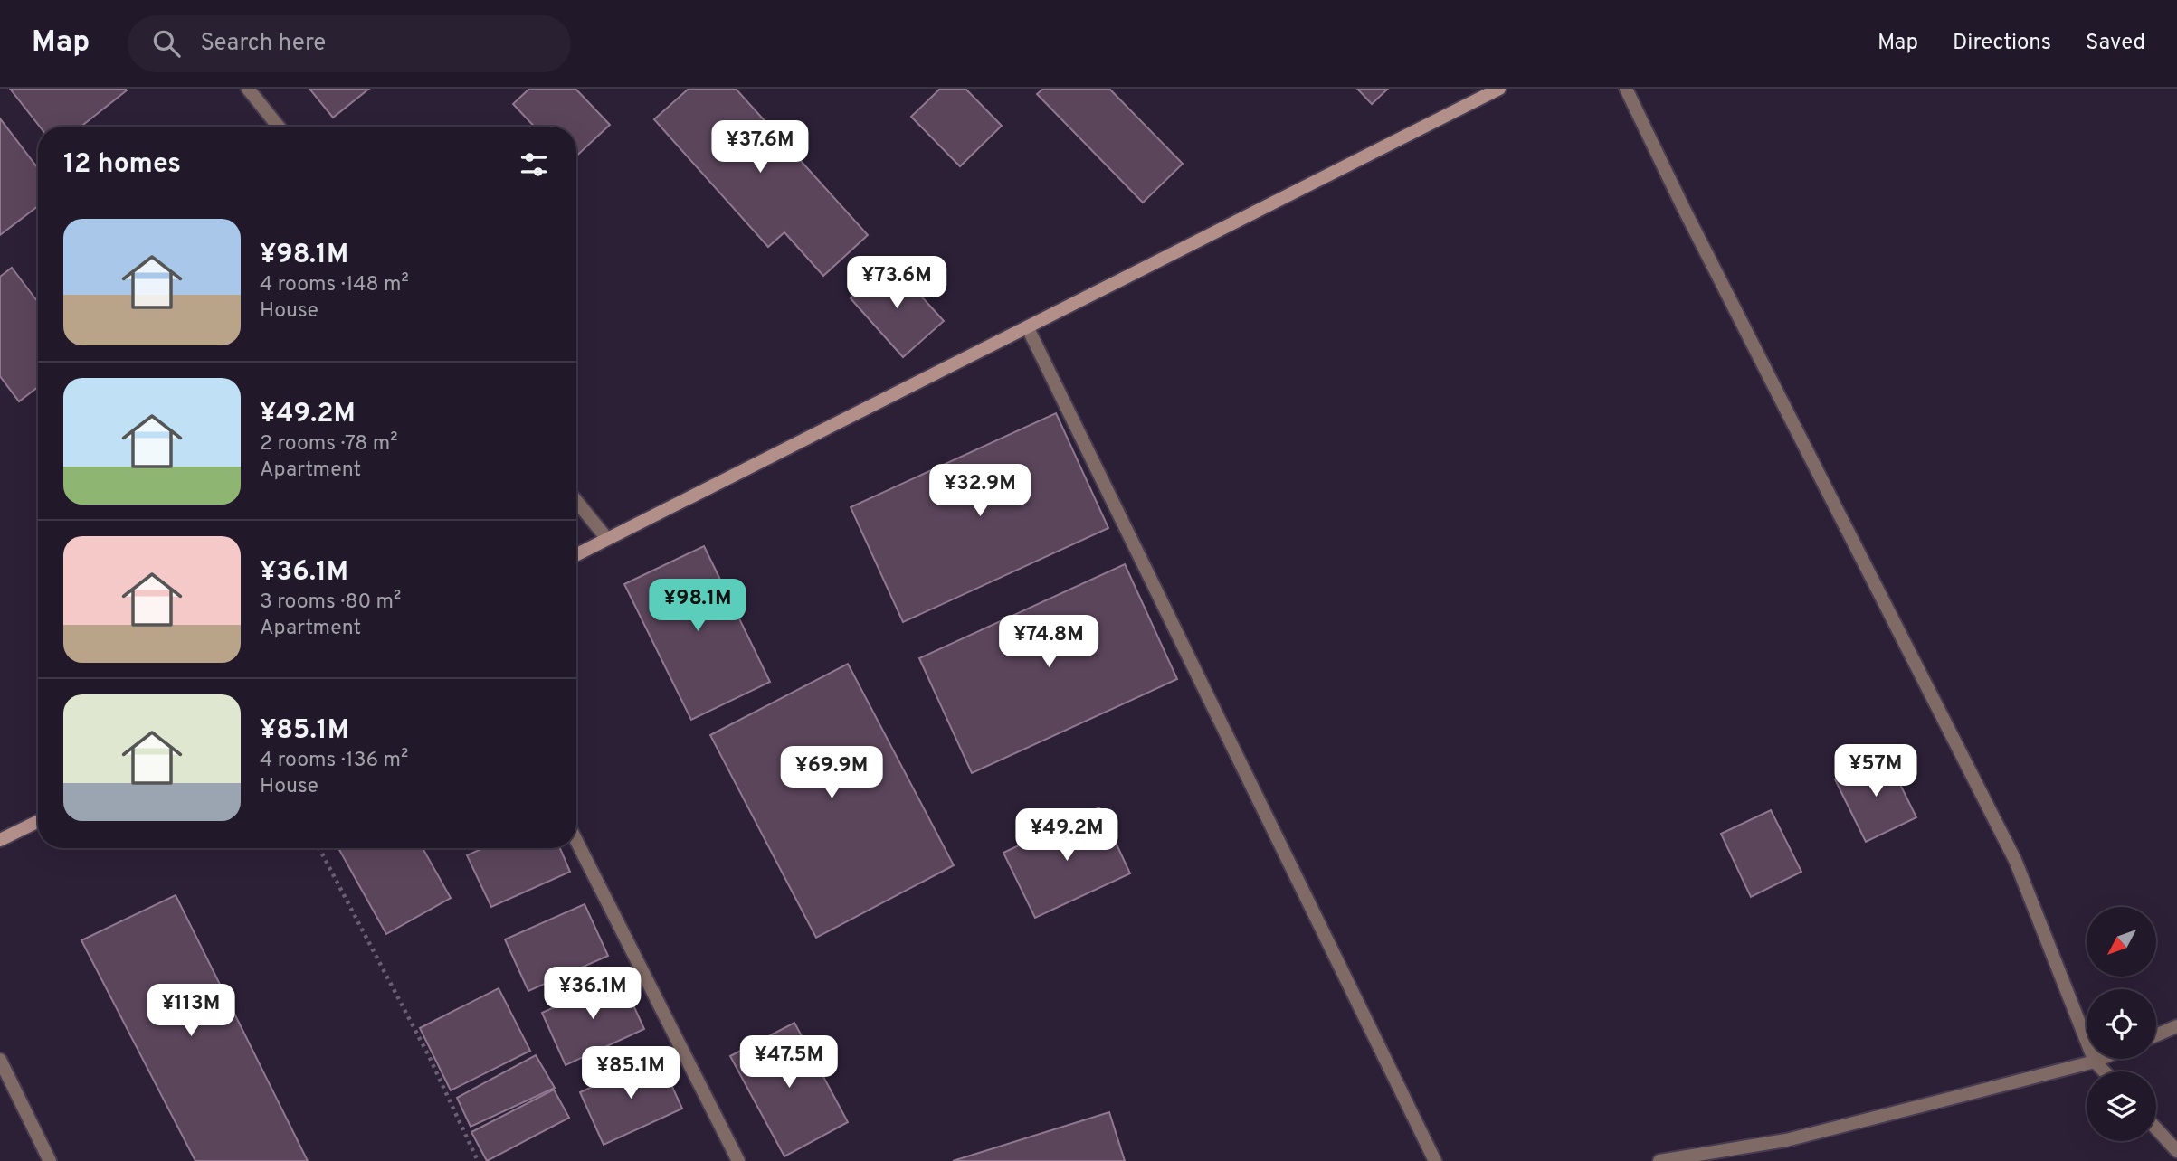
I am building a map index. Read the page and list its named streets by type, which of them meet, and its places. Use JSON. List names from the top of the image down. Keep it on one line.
{"north":"bottom left","page":{"header":"Map","search":"Search here","nav":["Map","Directions","Saved"],"price":["¥37.6M","¥73.6M","¥32.9M","¥98.1M","¥74.8M","¥57M","¥69.9M","¥49.2M","¥36.1M","¥113M","¥47.5M","¥85.1M"],"heading":"12 homes","list":[{"name":"¥98.1M","note":"4 rooms · 148 m² · House"},{"name":"¥49.2M","note":"2 rooms · 78 m² · Apartment"},{"name":"¥36.1M","note":"3 rooms · 80 m² · Apartment"},{"name":"¥85.1M","note":"4 rooms · 136 m² · House"}]}}
